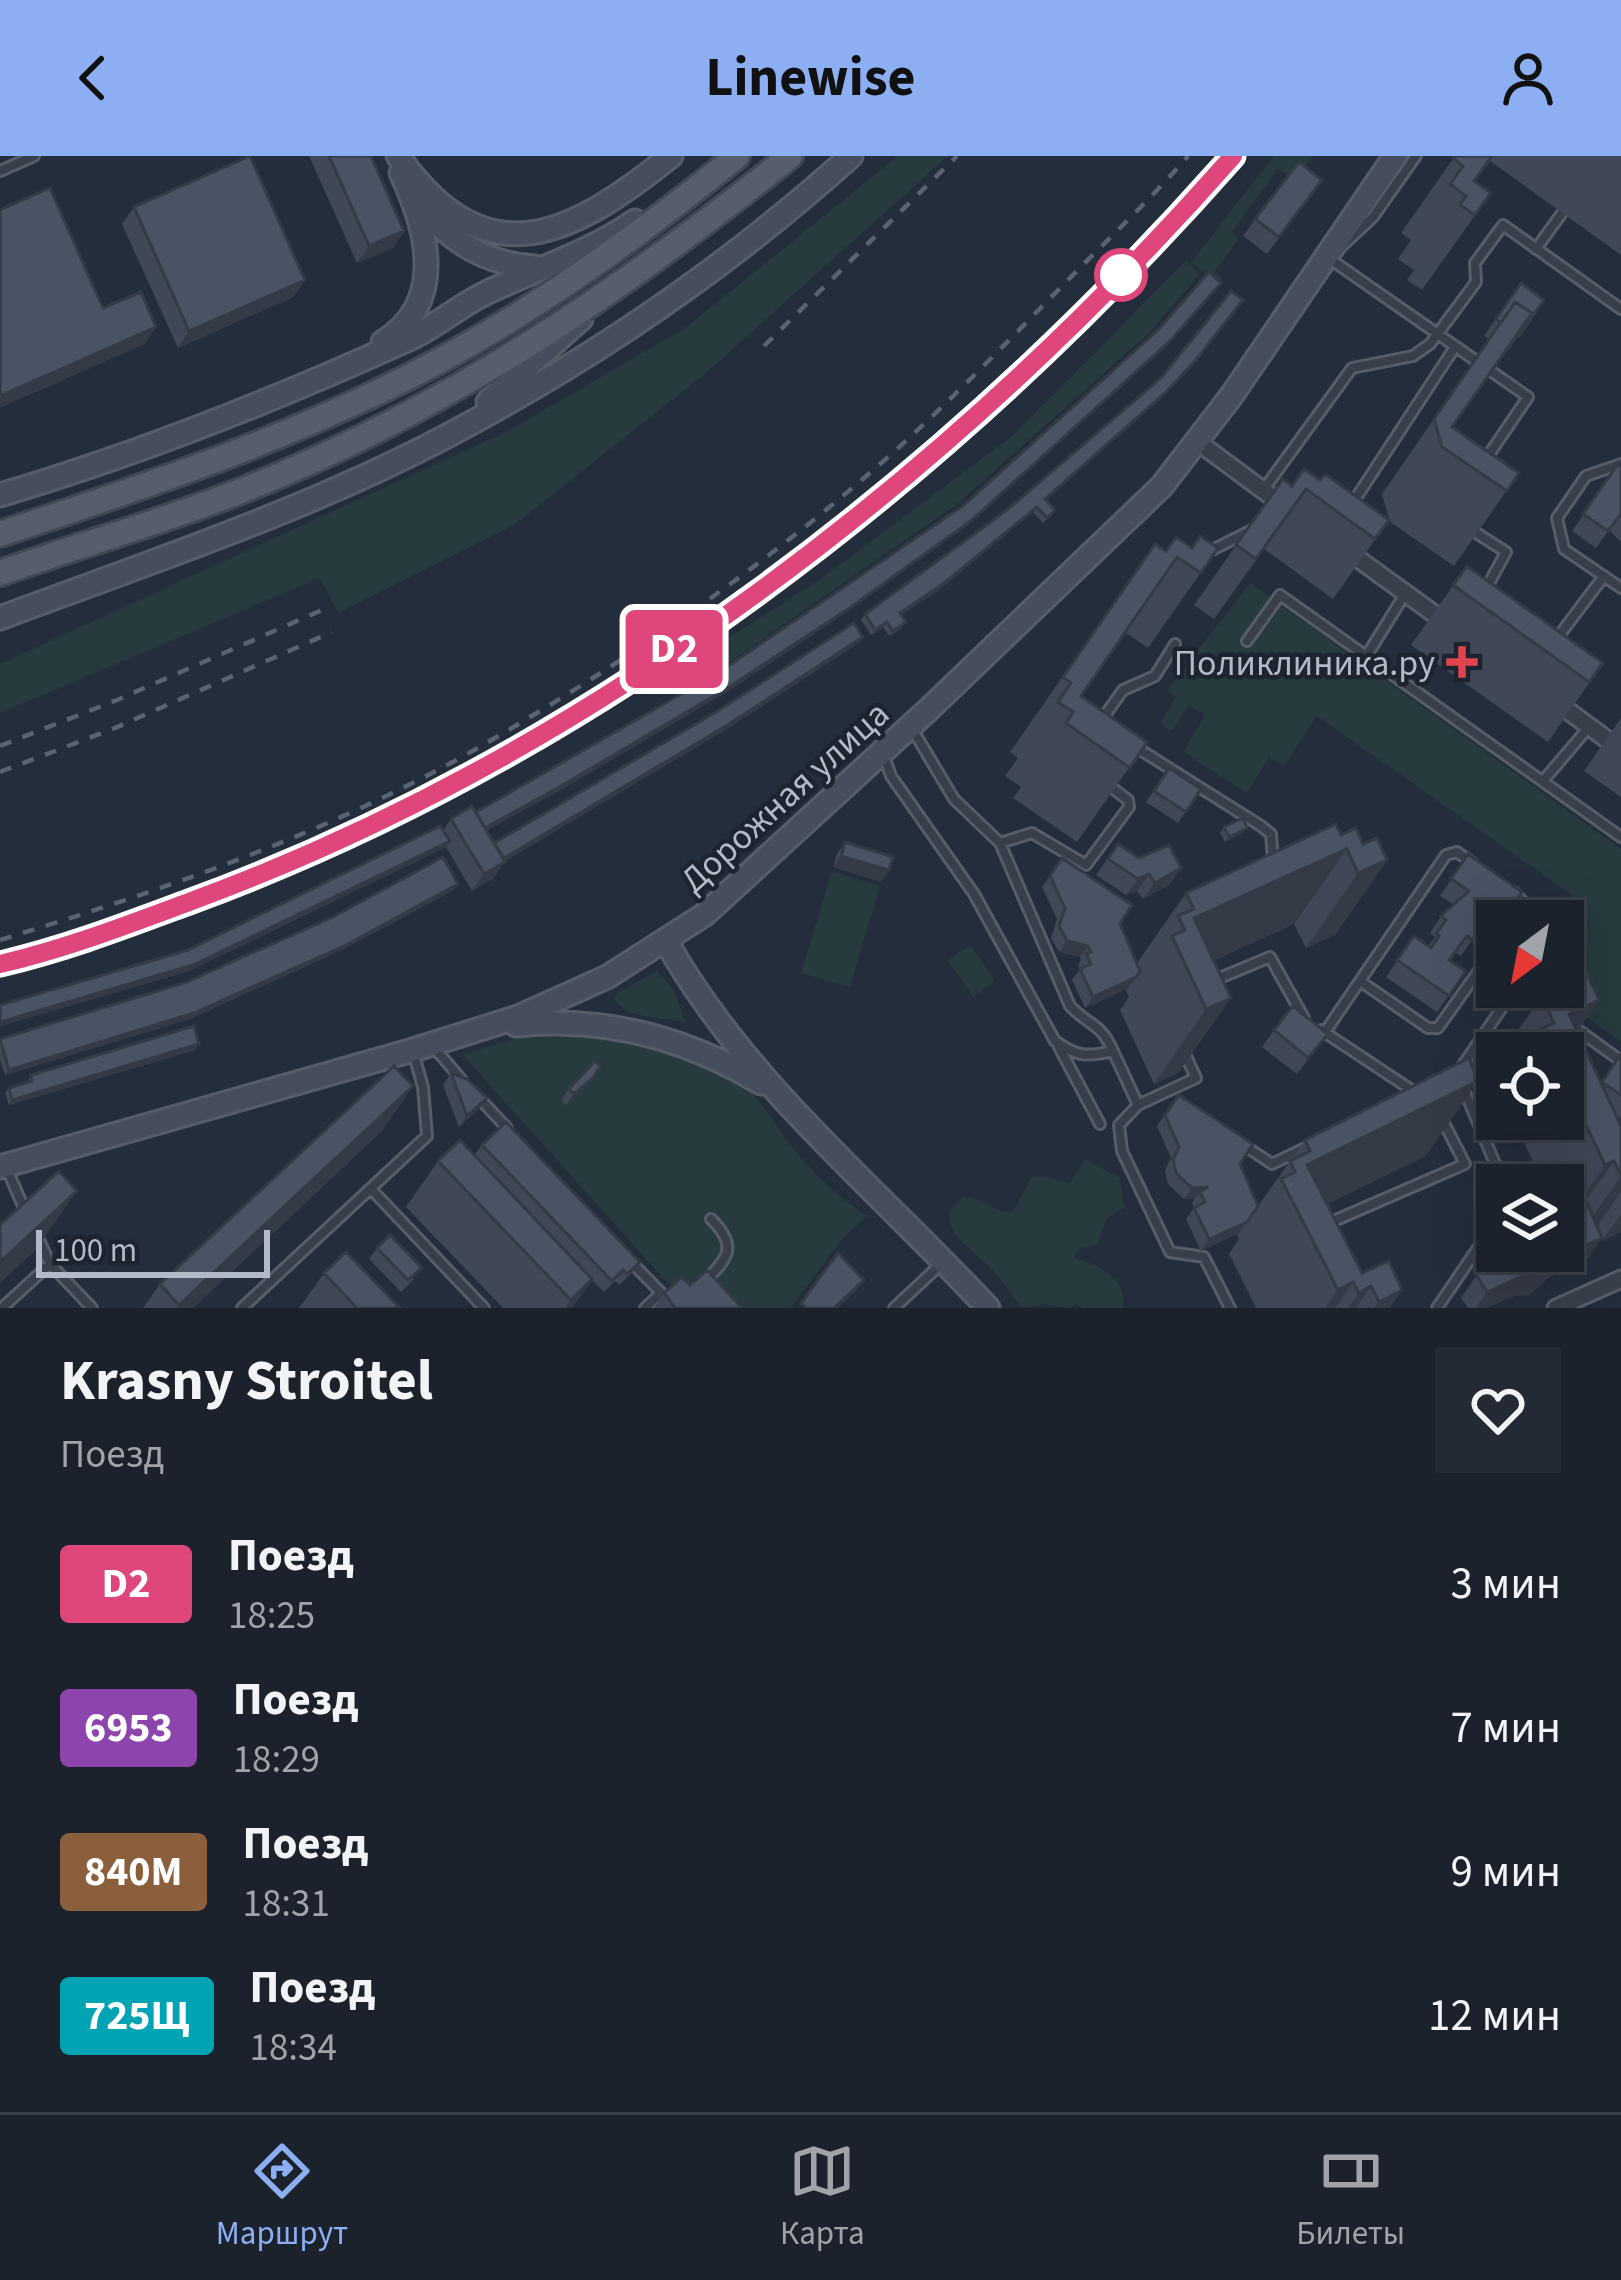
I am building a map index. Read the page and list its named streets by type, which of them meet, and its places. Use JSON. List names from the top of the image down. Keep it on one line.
{"streets":{"street":["Дорожная улица"]},"places":{"health":["Поликлиника.ру"]},"scale_bar":"100 m","north":"bottom left","page":{"header":"Linewise","on_map":"D2","scale":"100 m","heading":["Krasny Stroitel","Поезд"],"list":[{"mark":"D2","name":"Поезд","note":"18:25","value":"3 мин"},{"mark":"6953","name":"Поезд","note":"18:29","value":"7 мин"},{"mark":"840М","name":"Поезд","note":"18:31","value":"9 мин"},{"mark":"725Щ","name":"Поезд","note":"18:34","value":"12 мин"}],"tabs":["Маршрут","Карта","Билеты"]}}
